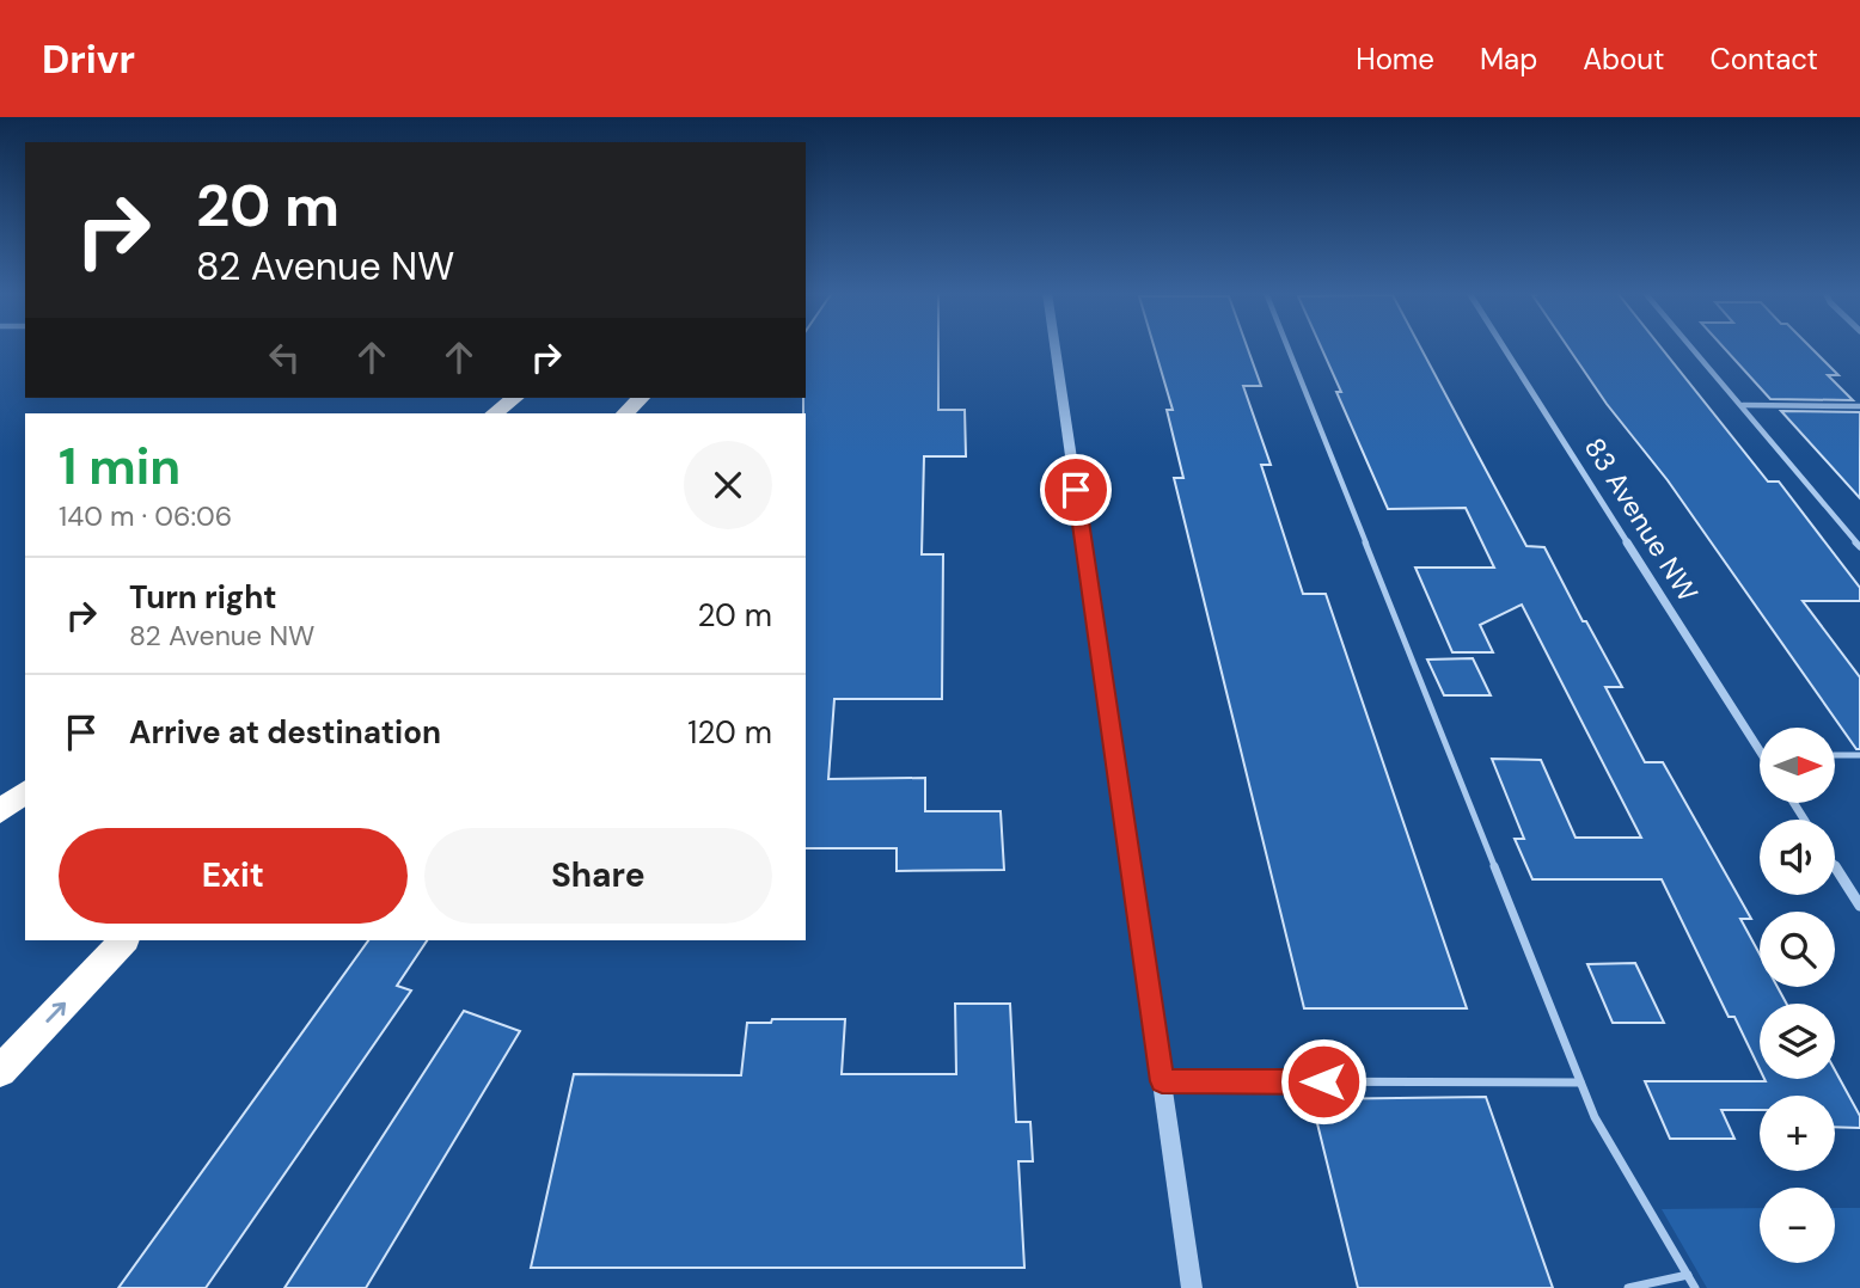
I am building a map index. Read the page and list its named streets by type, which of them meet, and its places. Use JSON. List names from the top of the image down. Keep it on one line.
{"streets":{"street":["83 Avenue NW"]},"north":"right","page":{"header":"Drivr","nav":["Home","Map","About","Contact"],"turn":["20 m","82 Avenue NW"],"heading":["1 min","140 m · 06:06"],"list":[{"name":"Turn right","note":"82 Avenue NW","value":"20 m"},{"name":"Arrive at destination","value":"120 m"}],"map_buttons":["+","−"],"buttons":["Exit","Share"]}}
